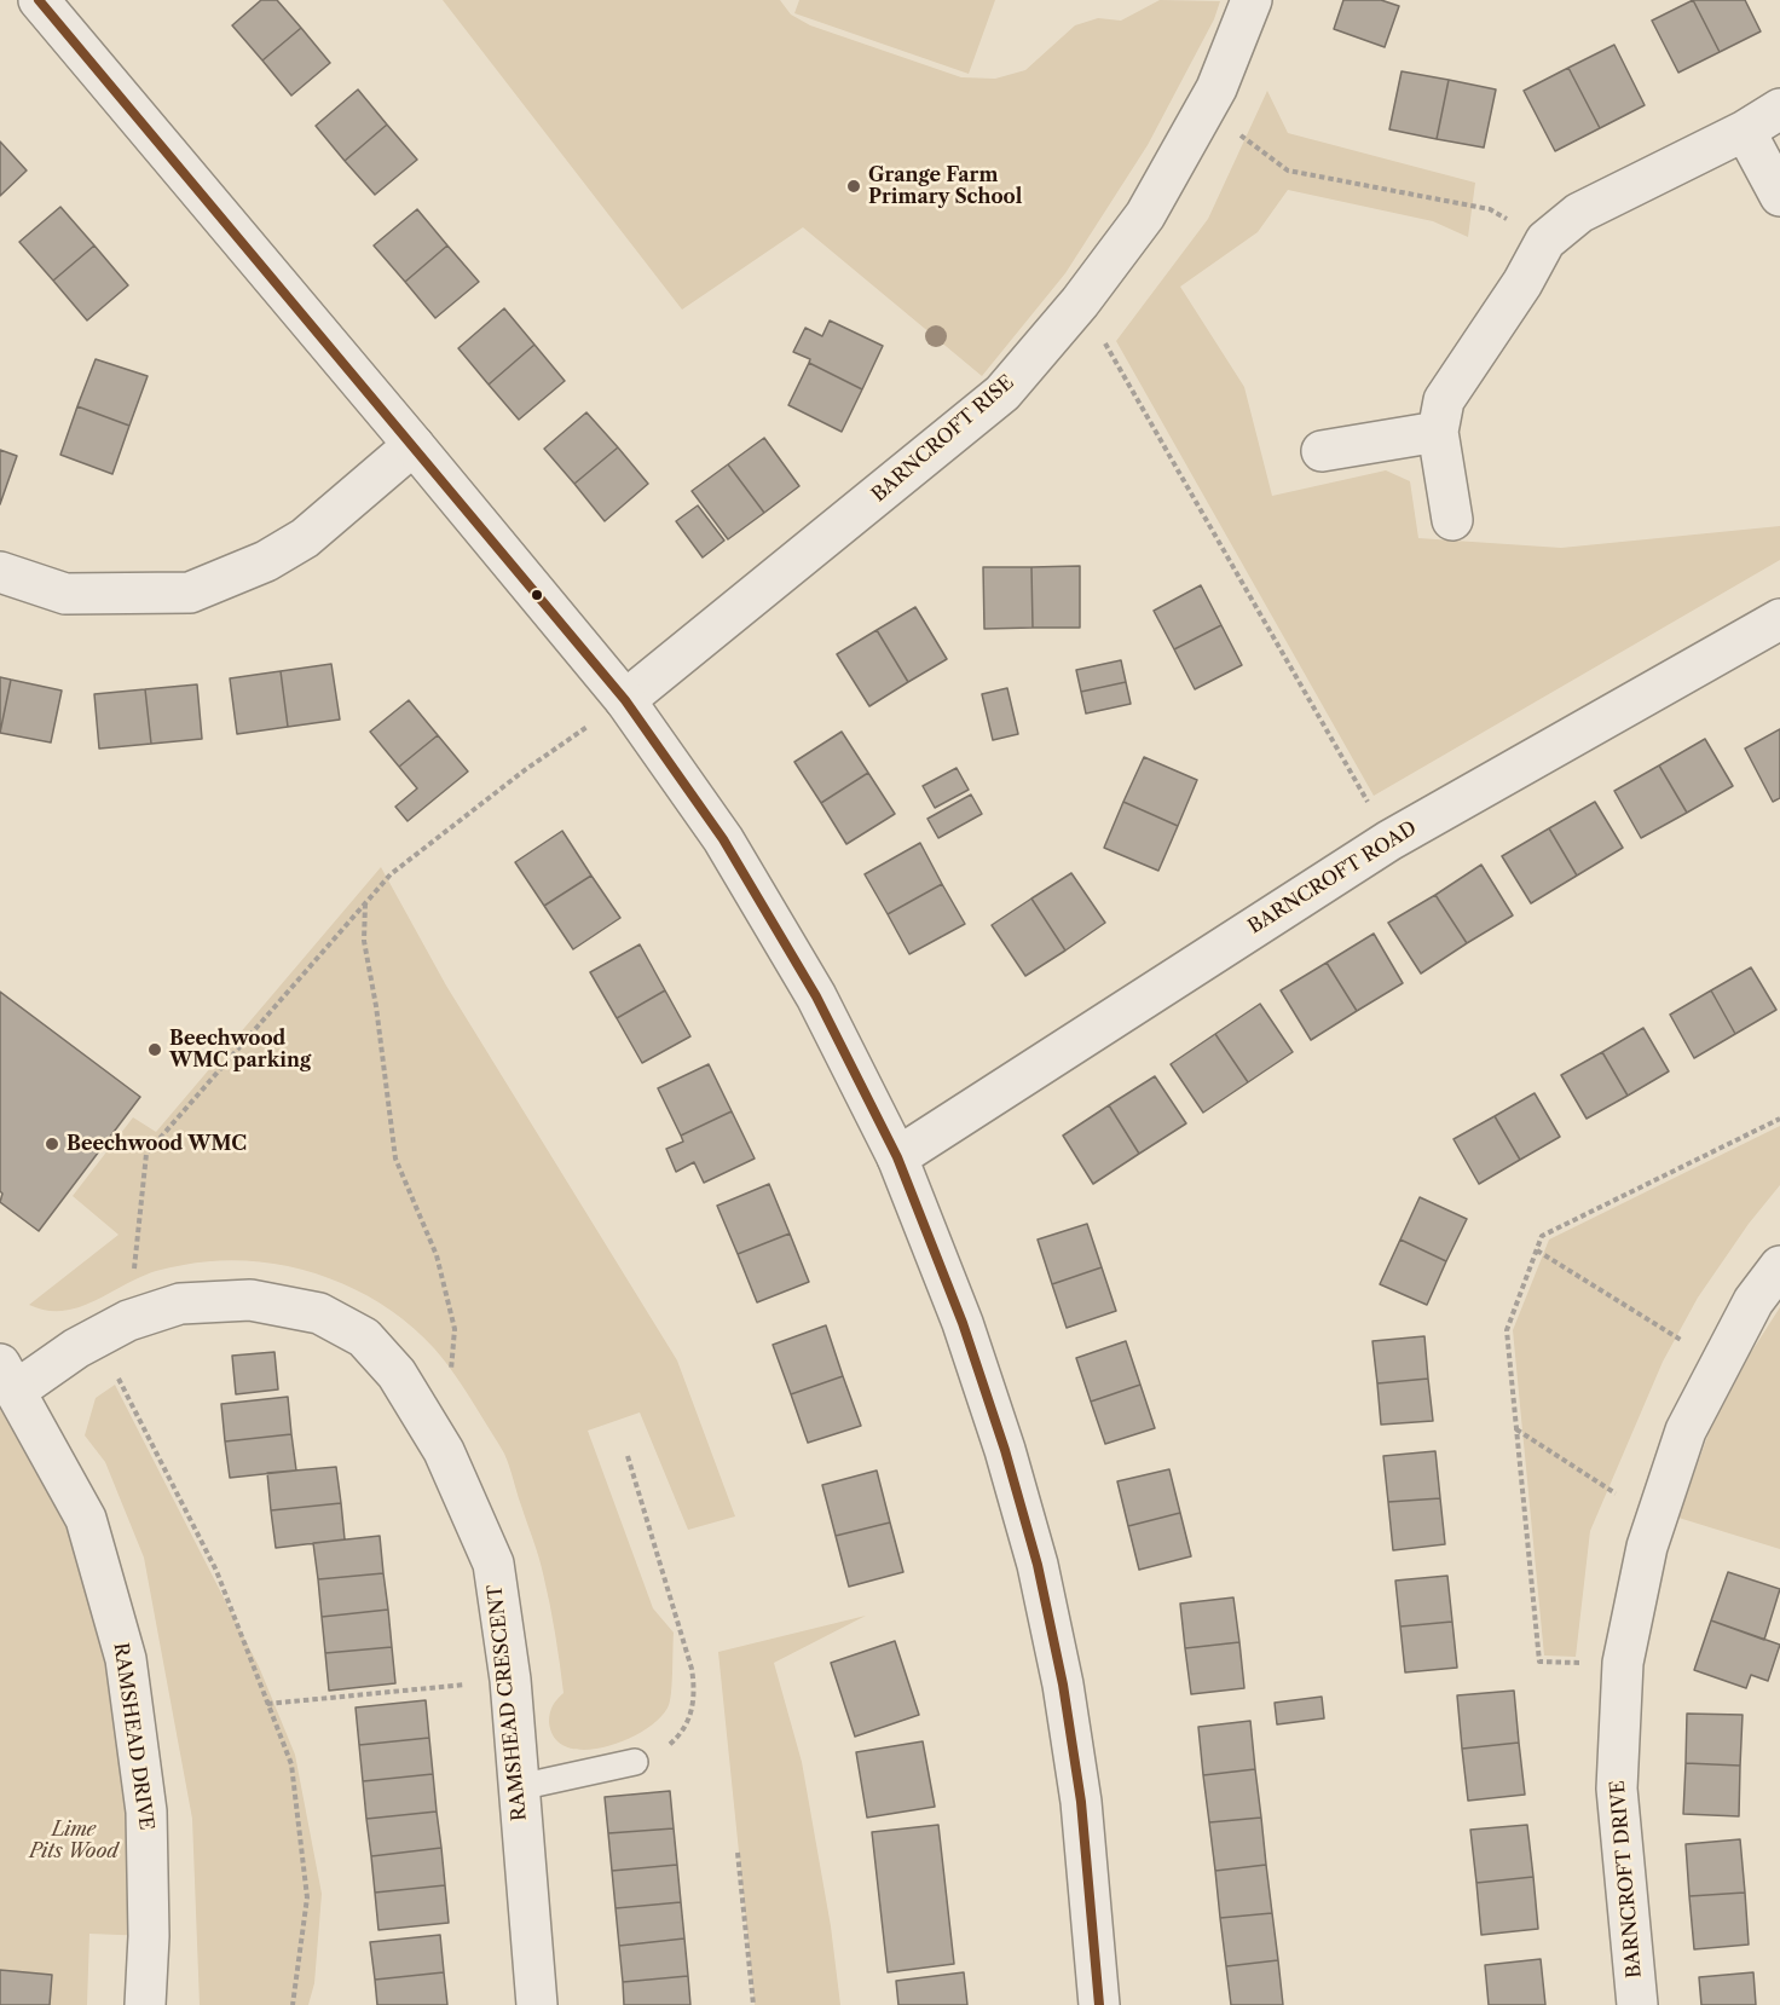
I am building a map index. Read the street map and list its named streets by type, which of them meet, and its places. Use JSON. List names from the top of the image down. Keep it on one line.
{"streets":{"street":["BARNCROFT RISE","BARNCROFT ROAD","RAMSHEAD CRESCENT","RAMSHEAD DRIVE","BARNCROFT DRIVE"]},"crossings":[["RAMSHEAD CRESCENT","RAMSHEAD DRIVE"]],"parks":["Lime Pits Wood"],"places":["Grange Farm Primary School","Beechwood WMC parking","Beechwood WMC"]}
